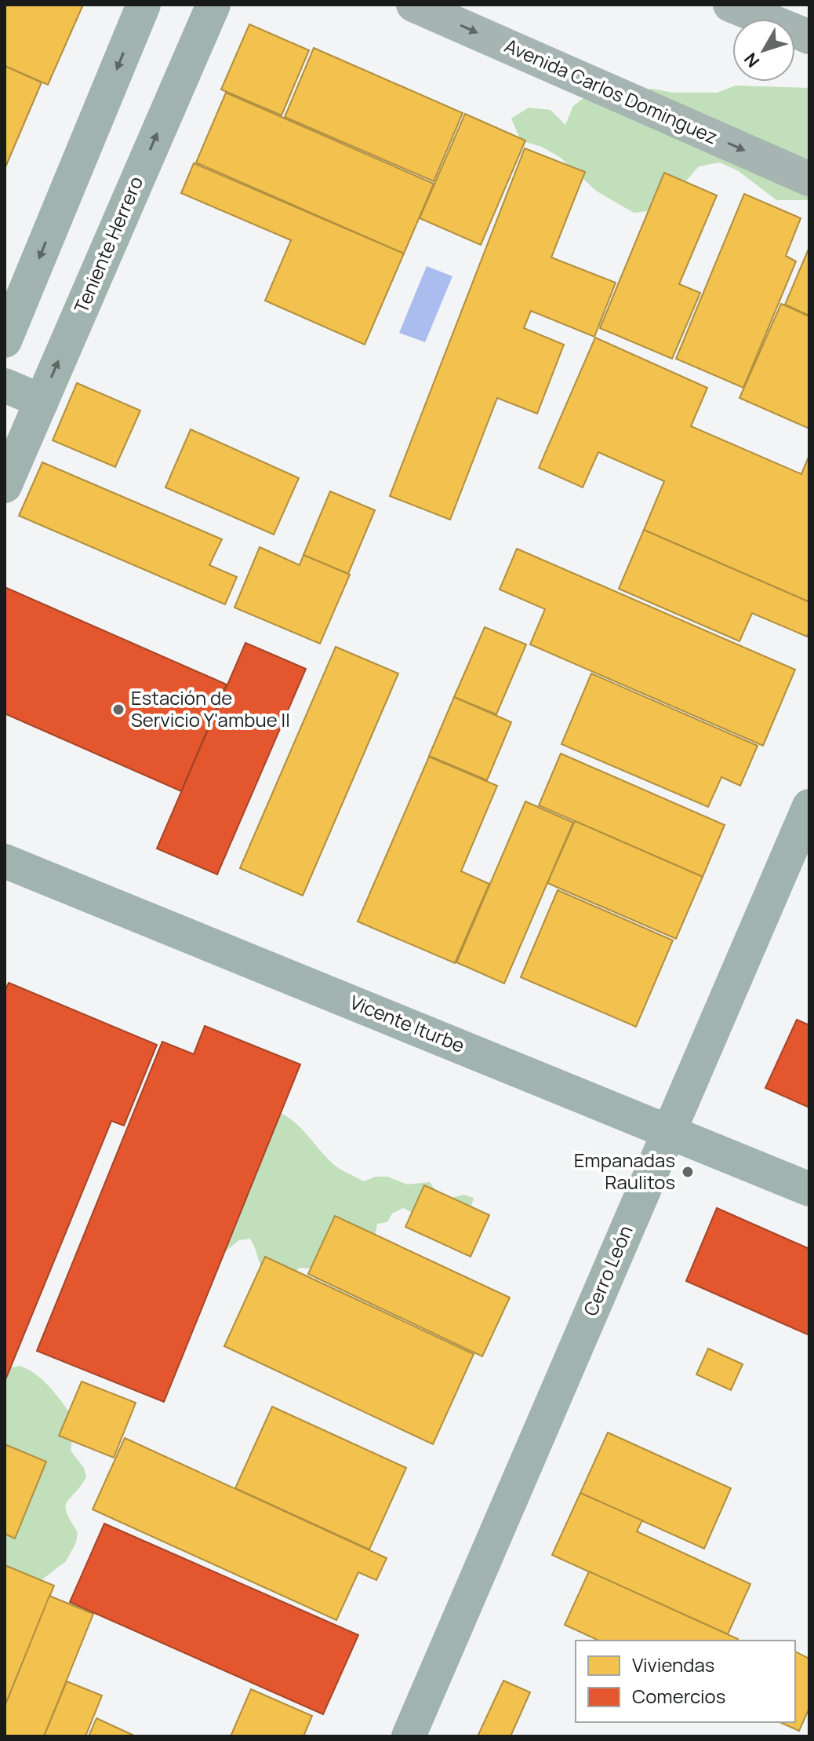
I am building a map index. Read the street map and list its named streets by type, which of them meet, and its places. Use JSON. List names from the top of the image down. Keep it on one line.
{"streets":{"main road":["Avenida Carlos Dominguez"],"street":["Teniente Herrero","Vicente Iturbe","Cerro León"]},"crossings":[["Vicente Iturbe","Cerro León"]],"one_way":["Avenida Carlos Dominguez"],"places":["Estación de Servicio Y'ambue II","Empanadas Raulitos"],"legend":["Viviendas","Comercios"],"north":"bottom left"}
